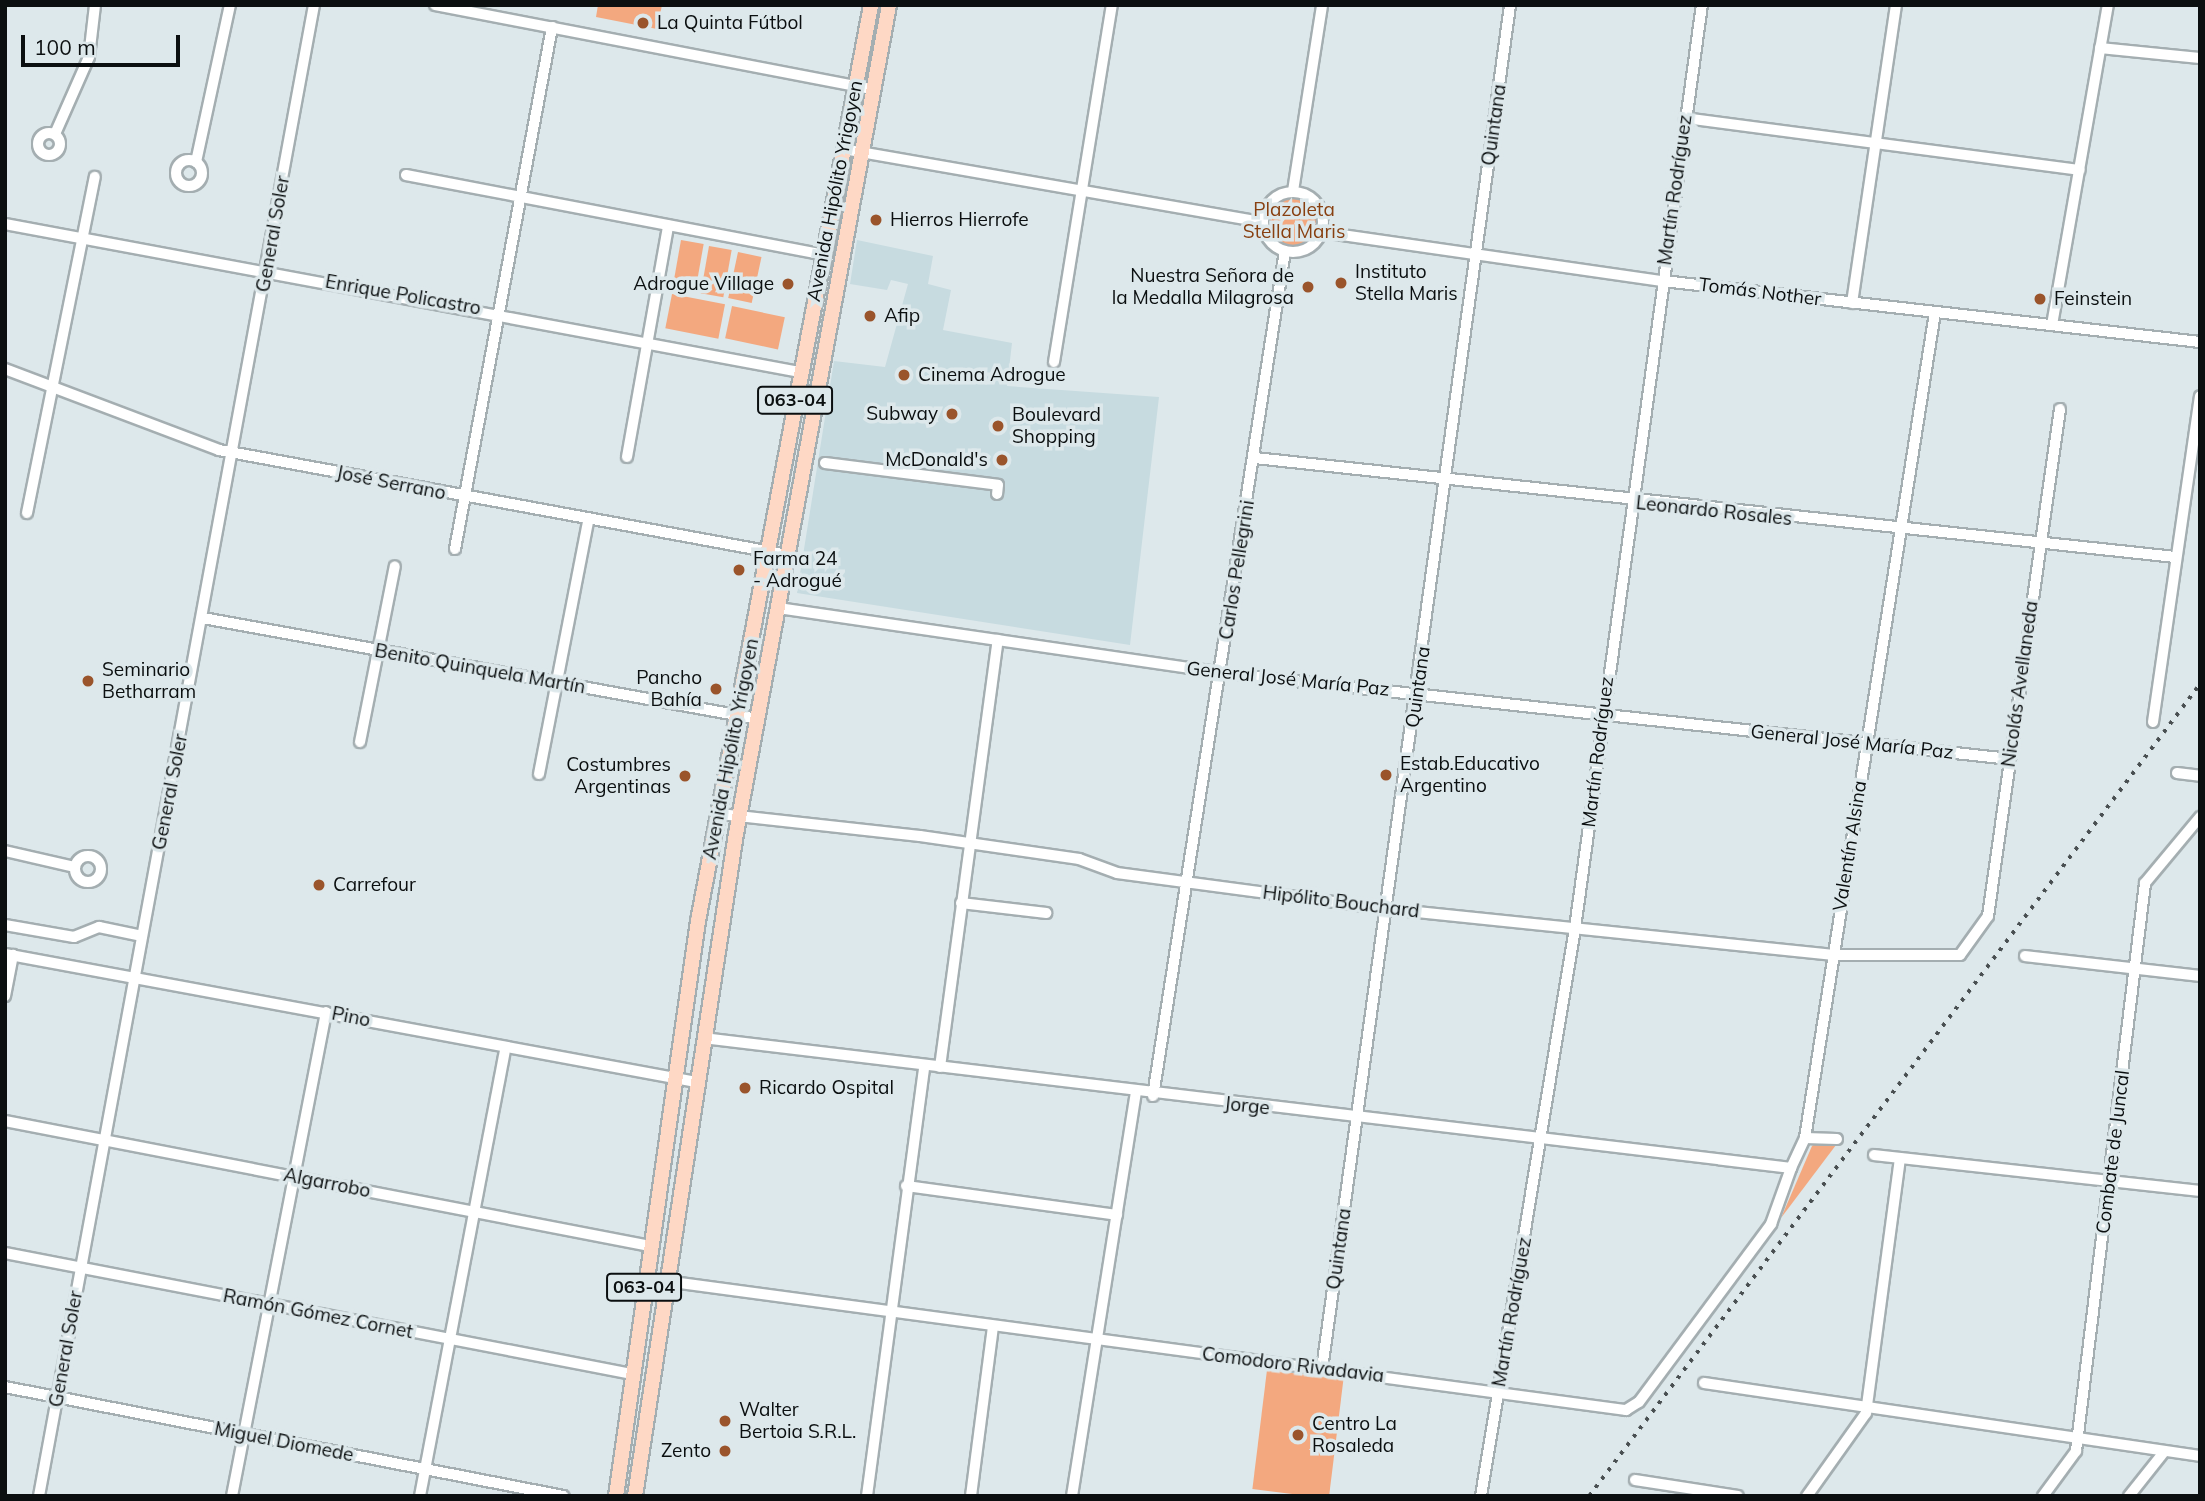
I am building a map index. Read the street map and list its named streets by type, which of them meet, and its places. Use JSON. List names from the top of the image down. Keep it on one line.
{"streets":{"main road":["Avenida Hipólito Yrigoyen","063-04"],"street":["Quintana","Martín Rodríguez","General Soler","Tomás Nother","Enrique Policastro","José Serrano","Leonardo Rosales","Carlos Pellegrini","Benito Quinquela Martín","General José María Paz","Nicolás Avellaneda","Valentín Alsina","Hipólito Bouchard","Pino","Jorge","Combate de Juncal","Algarrobo","Ramón Gómez Cornet","Comodoro Rivadavia","Miguel Diomede"]},"crossings":[["Quintana","Tomás Nother"],["Quintana","Leonardo Rosales"],["Quintana","General José María Paz"],["Quintana","Hipólito Bouchard"],["Quintana","Jorge"],["Quintana","Comodoro Rivadavia"],["Martín Rodríguez","Tomás Nother"],["Martín Rodríguez","Leonardo Rosales"],["Martín Rodríguez","General José María Paz"],["Martín Rodríguez","Hipólito Bouchard"],["Martín Rodríguez","Jorge"],["Martín Rodríguez","Comodoro Rivadavia"],["Avenida Hipólito Yrigoyen","Enrique Policastro"],["Avenida Hipólito Yrigoyen","José Serrano"],["Avenida Hipólito Yrigoyen","Benito Quinquela Martín"],["Avenida Hipólito Yrigoyen","General José María Paz"],["Avenida Hipólito Yrigoyen","Hipólito Bouchard"],["Avenida Hipólito Yrigoyen","Pino"],["Avenida Hipólito Yrigoyen","Jorge"],["Avenida Hipólito Yrigoyen","Algarrobo"],["Avenida Hipólito Yrigoyen","Ramón Gómez Cornet"],["Avenida Hipólito Yrigoyen","Comodoro Rivadavia"],["General Soler","Enrique Policastro"],["General Soler","José Serrano"],["General Soler","Benito Quinquela Martín"],["General Soler","Pino"],["General Soler","Algarrobo"],["General Soler","Ramón Gómez Cornet"],["General Soler","Miguel Diomede"],["Tomás Nother","Carlos Pellegrini"],["Tomás Nother","Valentín Alsina"],["Leonardo Rosales","Carlos Pellegrini"],["Leonardo Rosales","Nicolás Avellaneda"],["Leonardo Rosales","Valentín Alsina"],["Carlos Pellegrini","General José María Paz"],["Carlos Pellegrini","Hipólito Bouchard"],["Carlos Pellegrini","Jorge"],["General José María Paz","Nicolás Avellaneda"],["General José María Paz","Valentín Alsina"],["Nicolás Avellaneda","Hipólito Bouchard"],["Valentín Alsina","Hipólito Bouchard"],["Valentín Alsina","Jorge"],["Valentín Alsina","Comodoro Rivadavia"],["Jorge","Comodoro Rivadavia"]],"parks":["Plazoleta Stella Maris"],"places":["La Quinta Fútbol","Hierros Hierrofe","Instituto Stella Maris","Adrogue Village","Nuestra Señora de la Medalla Milagrosa","Feinstein","Afip","Cinema Adrogue","Subway","Boulevard Shopping","McDonald's","Farma 24 - Adrogué","Seminario Betharram","Pancho Bahía","Estab.Educativo Argentino","Costumbres Argentinas","Carrefour","Ricardo Ospital","Walter Bertoia S.R.L.","Centro La Rosaleda","Zento"],"scale_bar":"100 m"}
